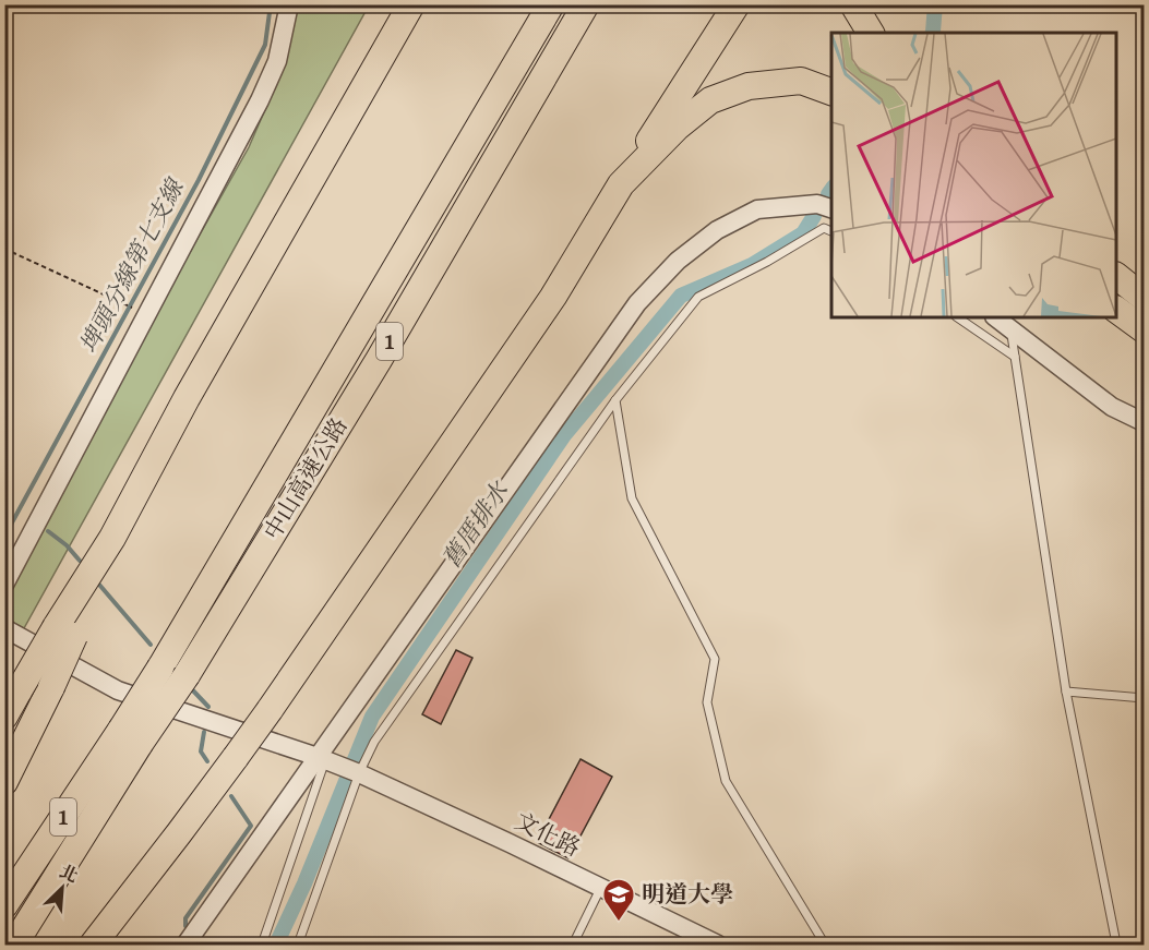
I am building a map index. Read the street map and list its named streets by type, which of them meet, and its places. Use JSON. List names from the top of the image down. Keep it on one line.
{"streets":{"highway":["1","中山高速公路"],"street":["文化路"]},"water":["埤頭分線第七支線","舊厝排水"],"places":{"school or university":["明道大學"]},"north":"top right"}
